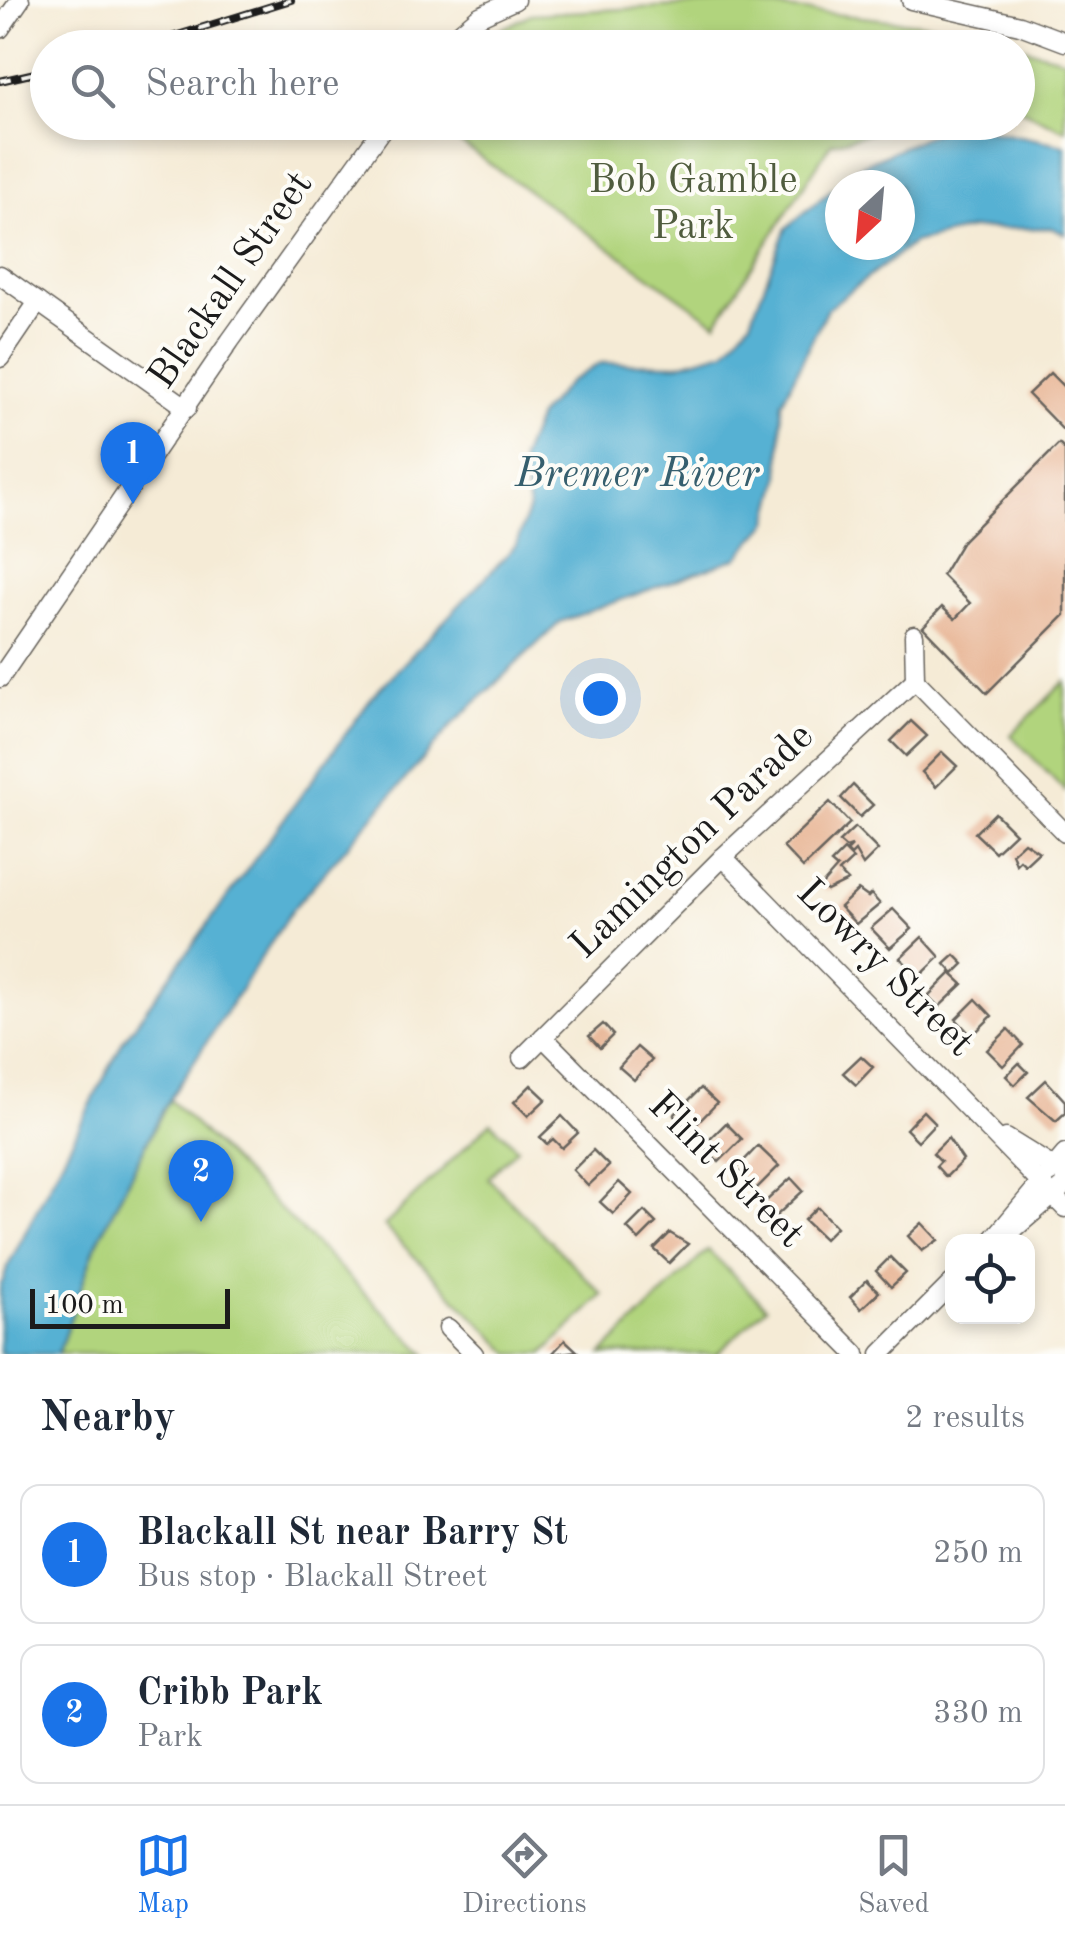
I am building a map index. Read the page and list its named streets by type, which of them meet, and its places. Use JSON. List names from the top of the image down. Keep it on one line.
{"streets":{"street":["Blackall Street","Lamington Parade","Lowry Street","Flint Street"]},"crossings":[["Lamington Parade","Lowry Street"],["Lamington Parade","Flint Street"]],"water":["Bremer River"],"parks":["Bob Gamble Park"],"scale_bar":"100 m","north":"bottom left","page":{"search":"Search here","pins":["1","2"],"scale":"100 m","heading":["Nearby","2 results"],"list":[{"mark":"1","name":"Blackall St near Barry St","note":"Bus stop · Blackall Street","value":"250 m"},{"mark":"2","name":"Cribb Park","note":"Park","value":"330 m"}],"nav":["Map","Directions","Saved"]}}
